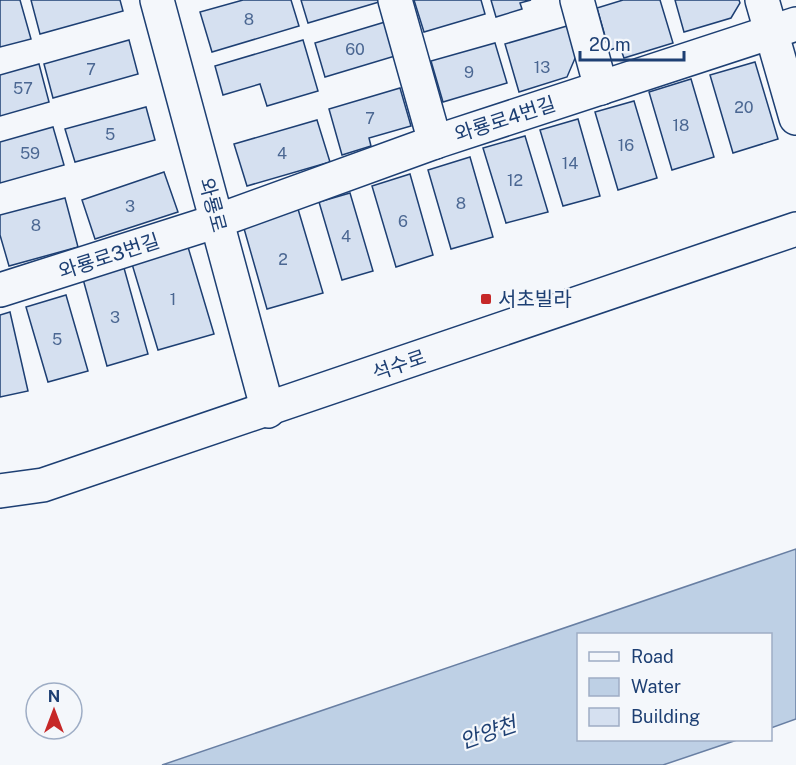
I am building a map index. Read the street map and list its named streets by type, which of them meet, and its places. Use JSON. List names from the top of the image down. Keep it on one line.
{"streets":{"street":["와룡로4번길","와룡로","와룡로3번길","석수로"]},"crossings":[["와룡로4번길","와룡로"],["와룡로4번길","와룡로3번길"],["와룡로","와룡로3번길"],["와룡로","석수로"]],"water":["안양천"],"places":{"transit":["서초빌라"]},"house_numbers":["8","60","13","7","9","57","20","7","18","5","16","59","4","14","12","8","3","6","8","4","2","1","3","5"],"legend":["Road","Water","Building"],"scale_bar":"20 m","north":"top"}
